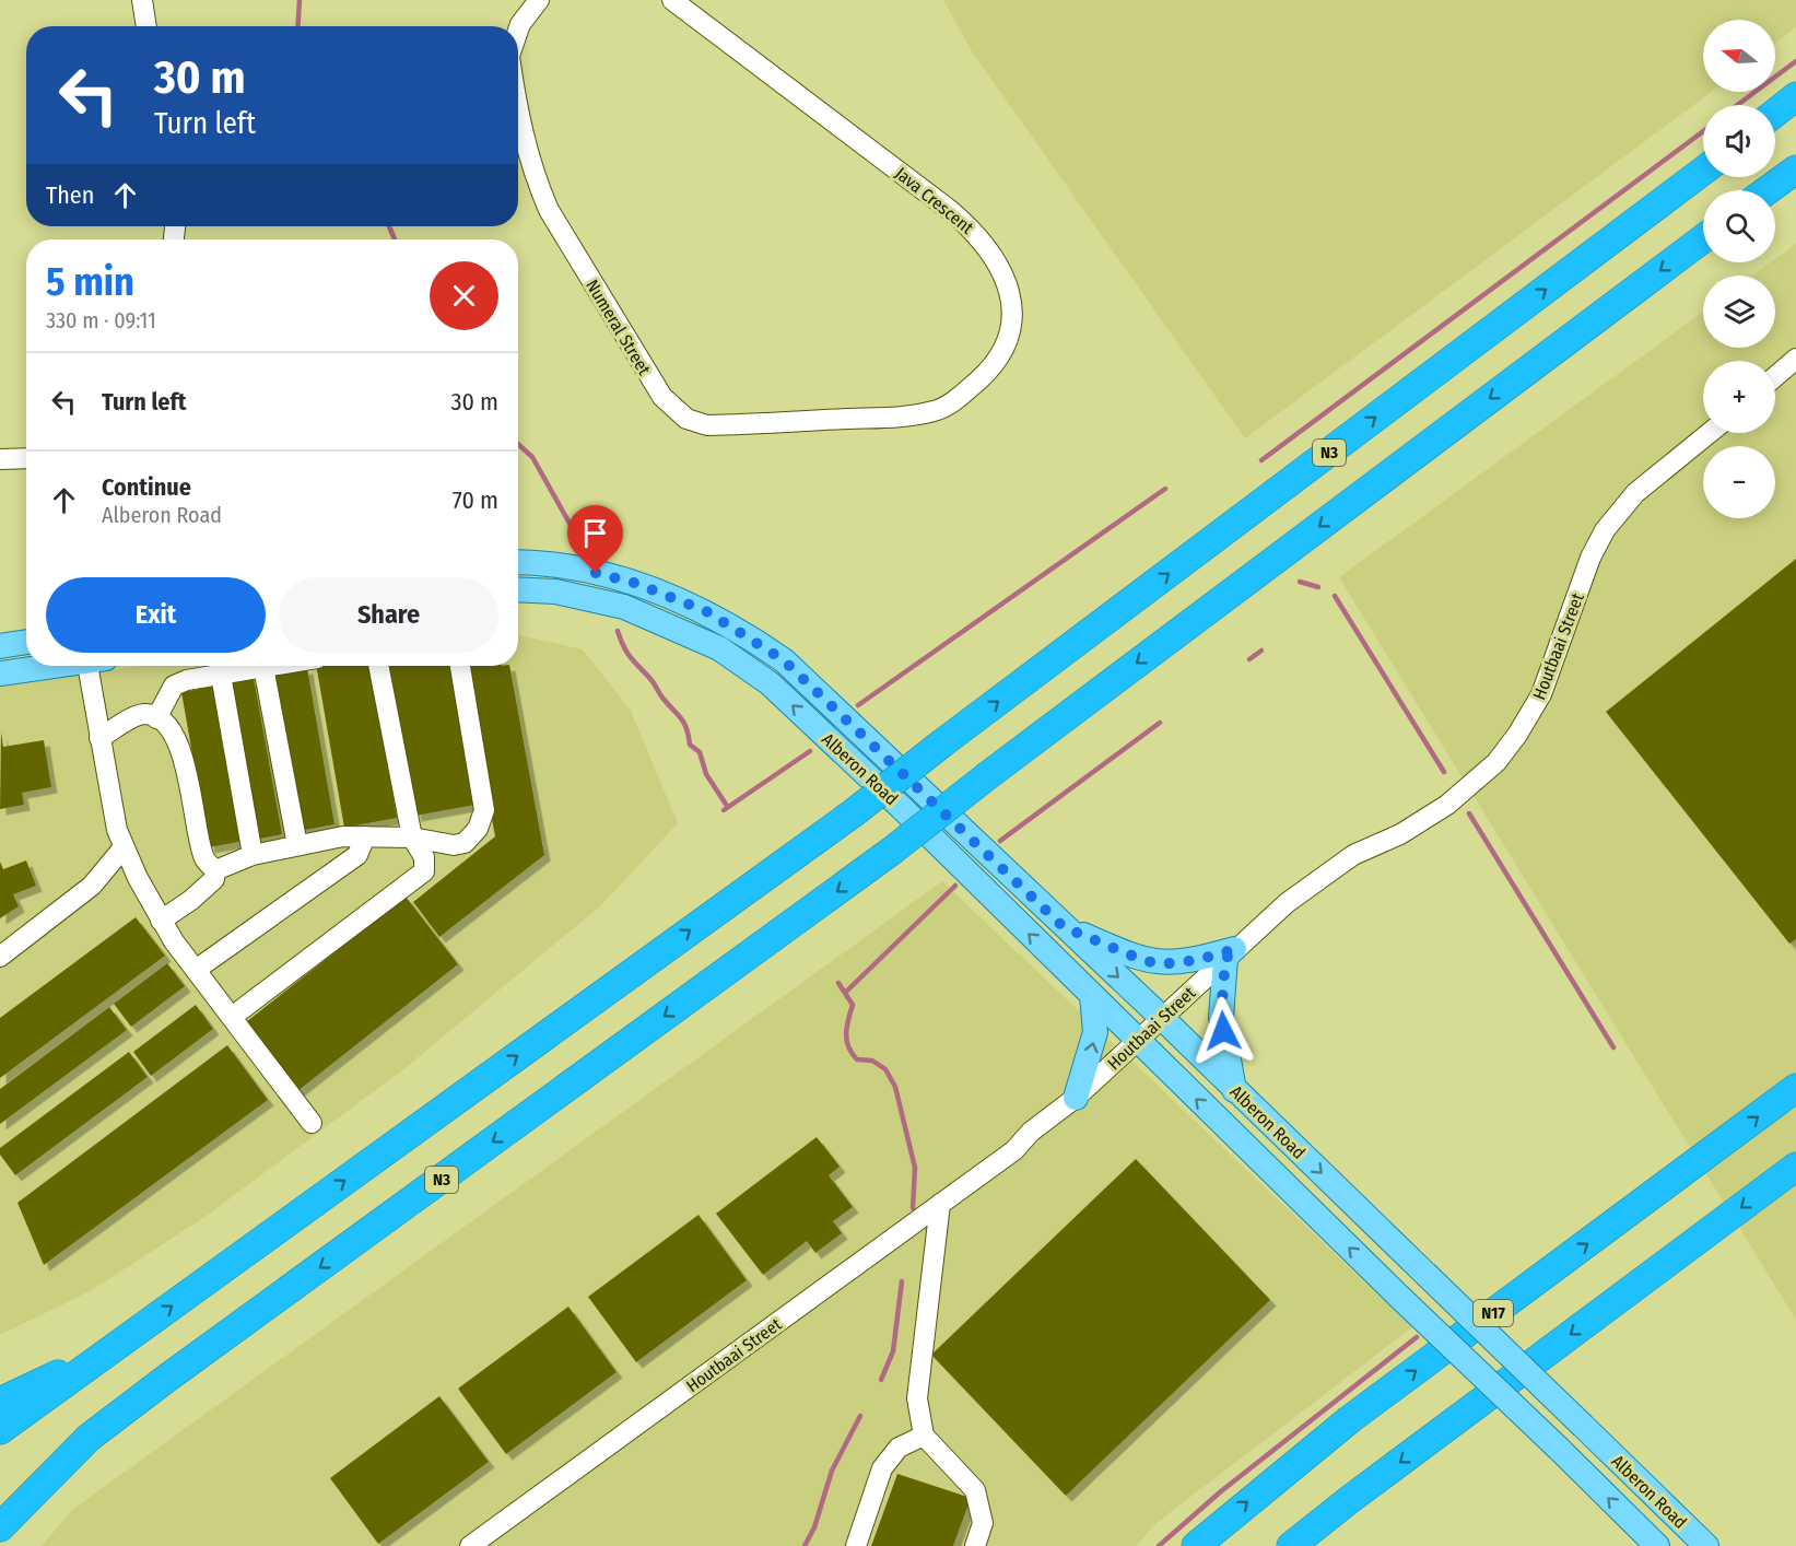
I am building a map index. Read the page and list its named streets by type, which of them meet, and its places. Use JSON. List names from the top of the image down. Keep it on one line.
{"streets":{"highway":["N3","N17"],"main road":["Alberon Road"],"street":["Java Crescent","Numeral Street","Houtbaai Street"]},"crossings":[["Java Crescent","Numeral Street"],["Houtbaai Street","Alberon Road"]],"north":"left","page":{"map_buttons":["+","−"],"turn":["30 m","Turn left"],"then":"Then","heading":["5 min","330 m · 09:11"],"list":[{"name":"Turn left","value":"30 m"},{"name":"Continue","note":"Alberon Road","value":"70 m"}],"buttons":["Exit","Share"]}}
